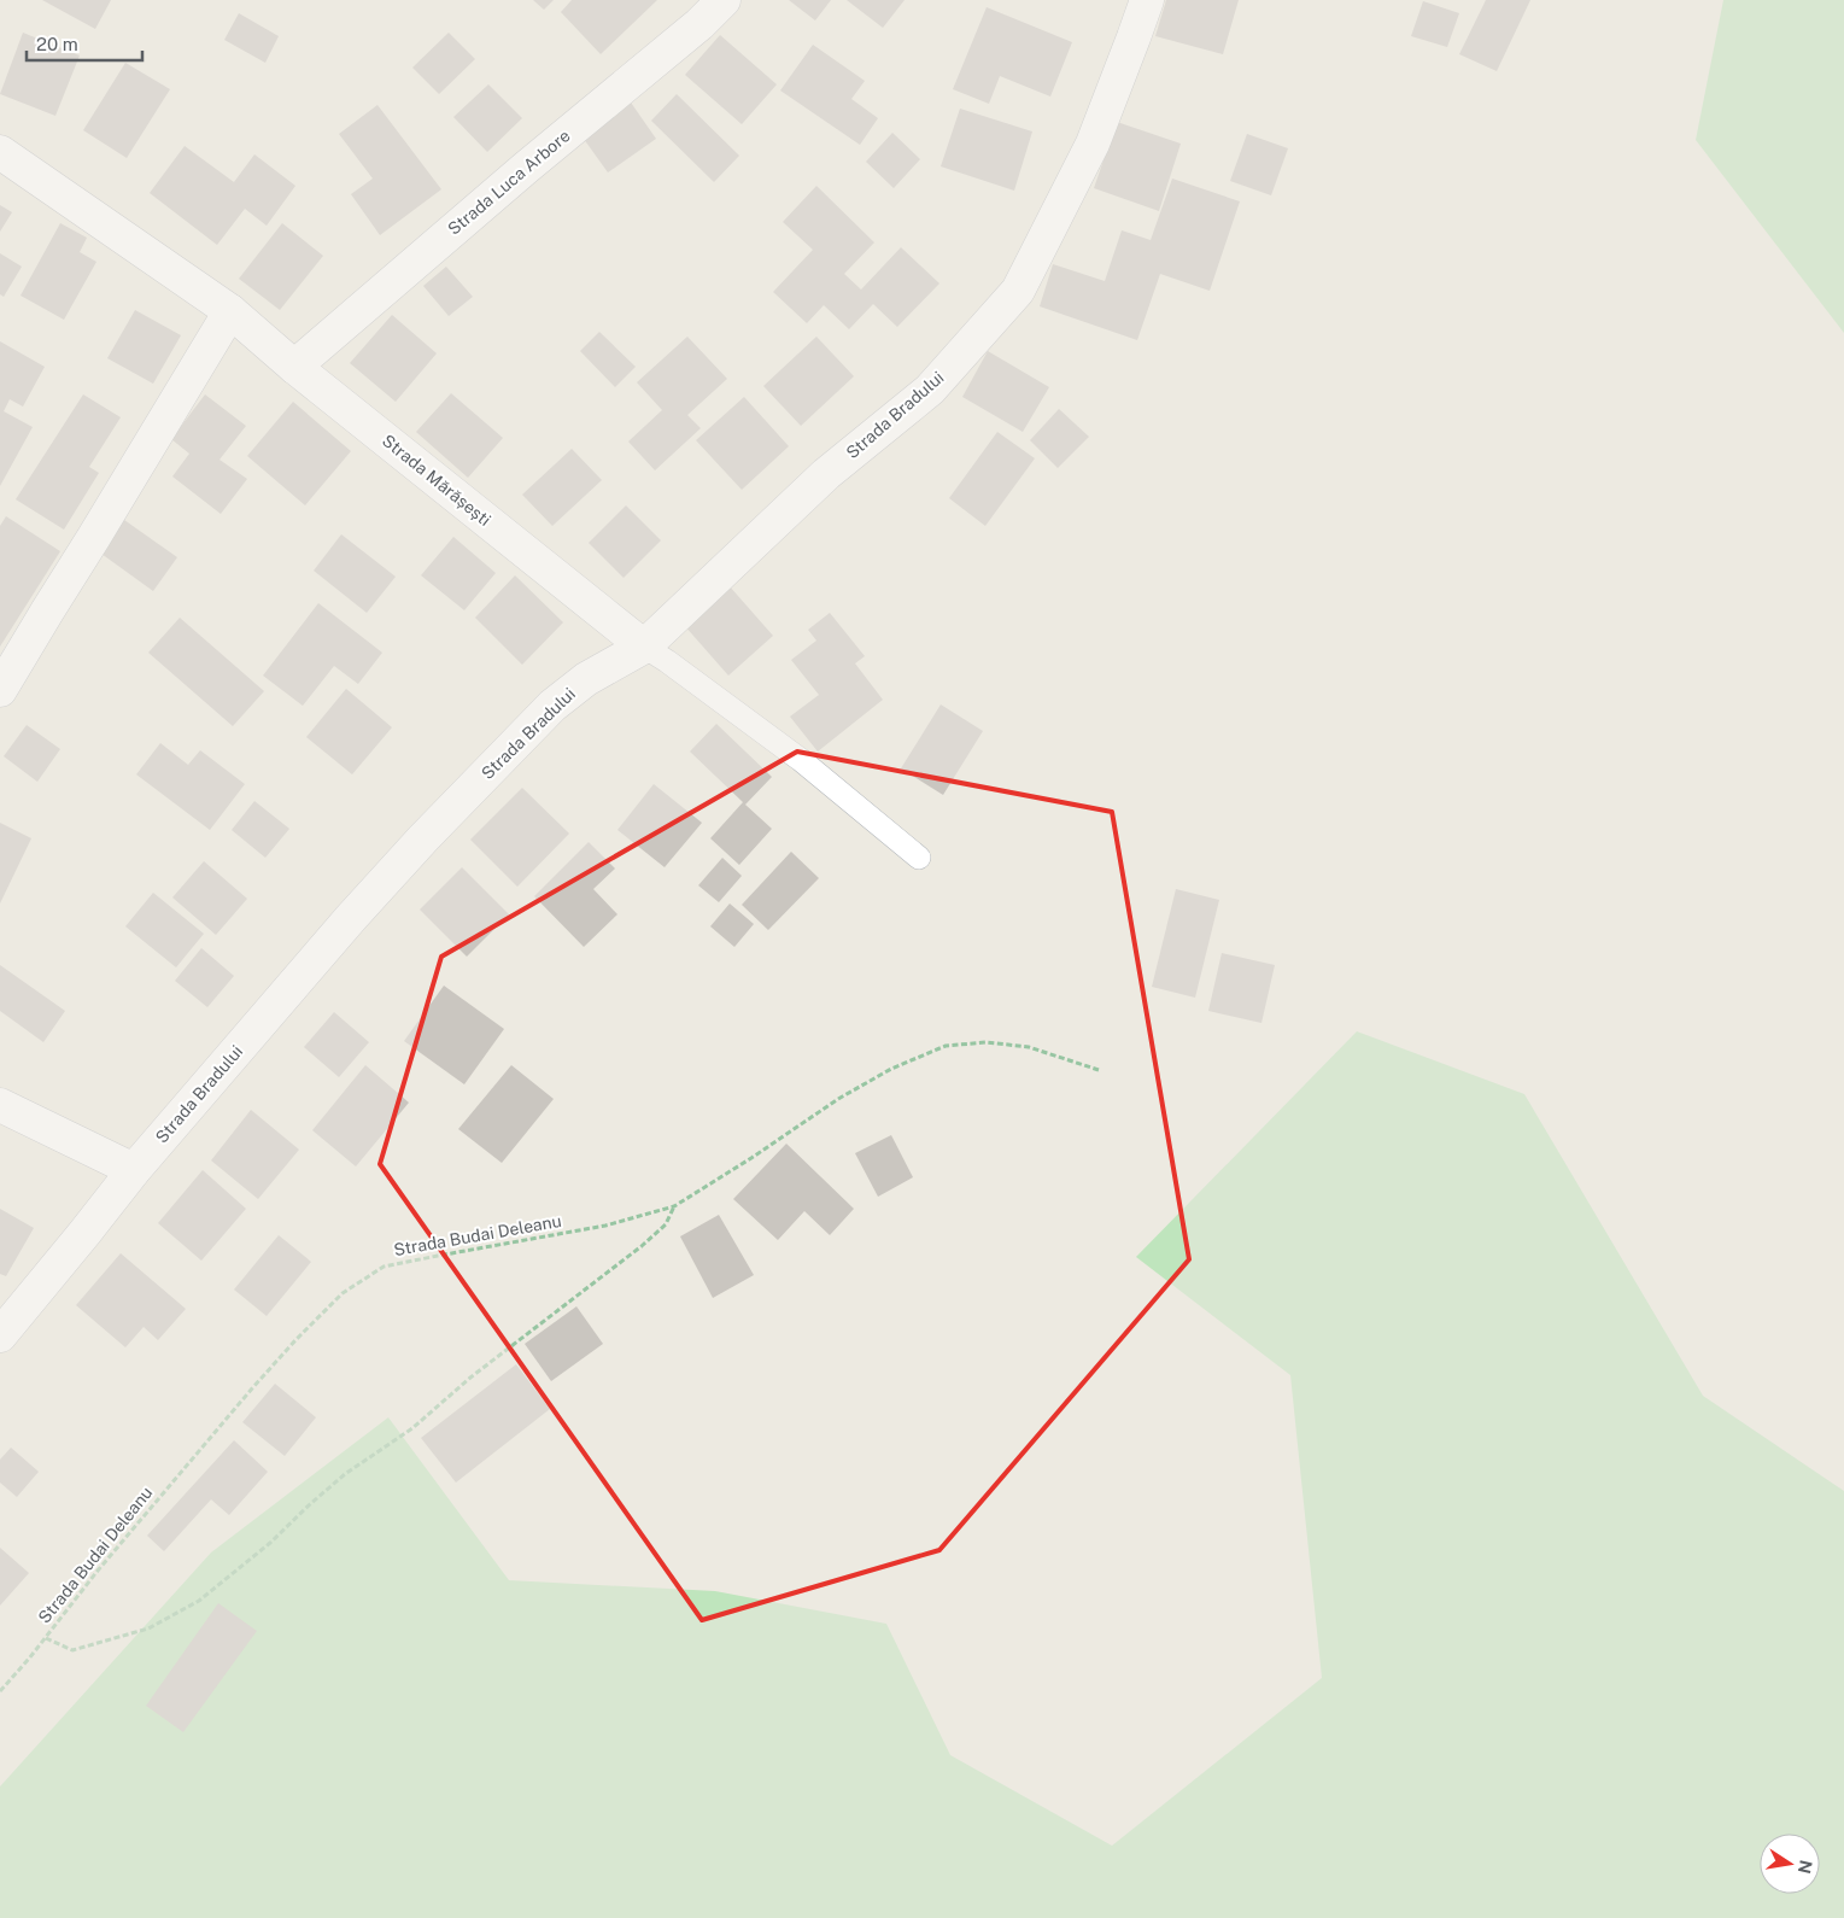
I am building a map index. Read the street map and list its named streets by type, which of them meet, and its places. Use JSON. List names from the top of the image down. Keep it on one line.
{"streets":{"street":["Strada Luca Arbore","Strada Bradului","Strada Mărășești"],"path":["Strada Budai Deleanu"]},"crossings":[["Strada Luca Arbore","Strada Mărășești"],["Strada Bradului","Strada Mărășești"]],"scale_bar":"20 m","north":"right"}
